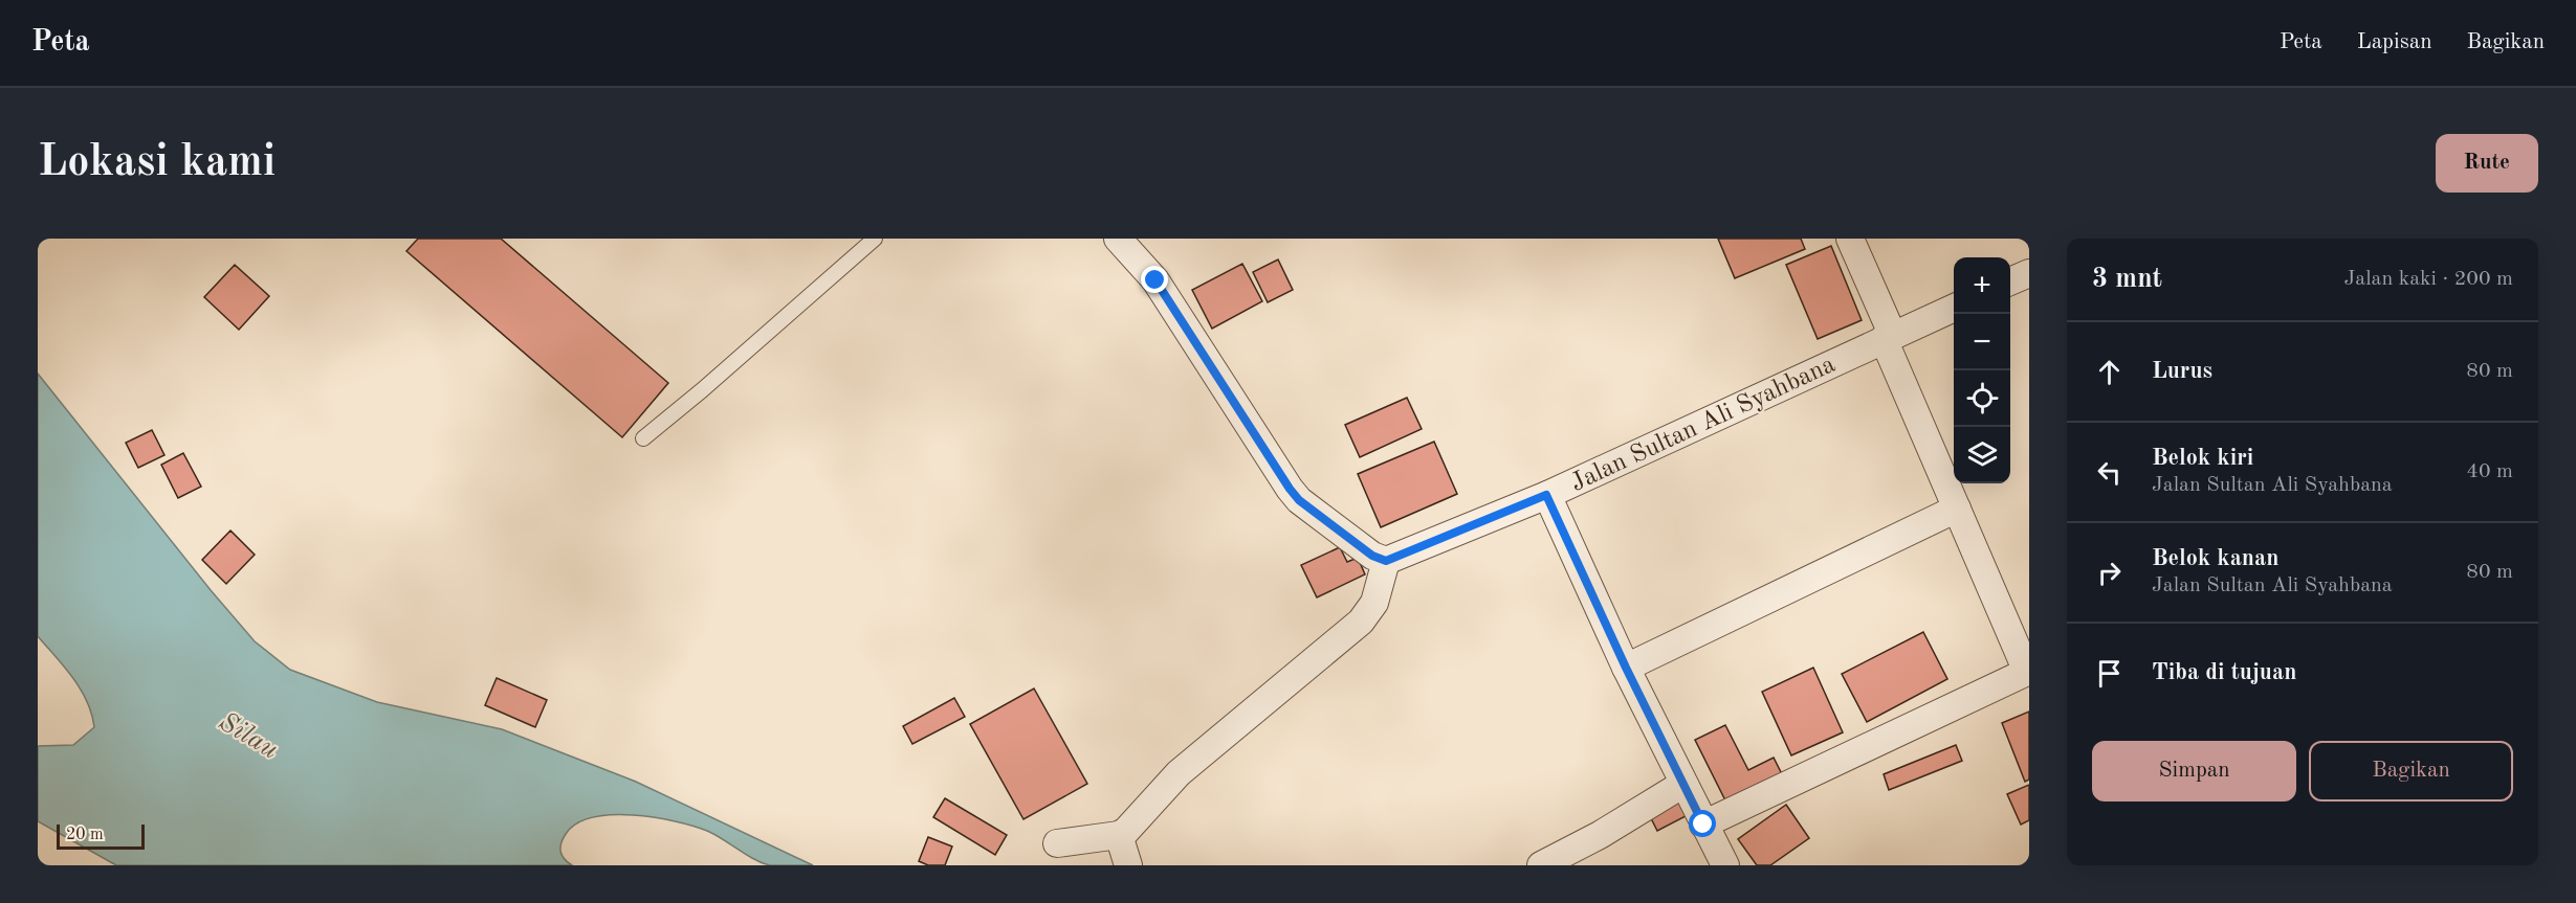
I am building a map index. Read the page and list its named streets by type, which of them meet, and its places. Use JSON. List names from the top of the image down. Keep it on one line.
{"streets":{"street":["Jalan Sultan Ali Syahbana"]},"water":["Silau"],"scale_bar":"20 m","page":{"header":"Peta","nav":["Peta","Lapisan","Bagikan"],"buttons":["Rute",["Simpan","Bagikan"]],"title":"Lokasi kami","heading":["3 mnt","Jalan kaki · 200 m"],"map_buttons":["+","−"],"list":[["Lurus","80 m"],["Belok kiri","Jalan Sultan Ali Syahbana","40 m"],["Belok kanan","Jalan Sultan Ali Syahbana","80 m"],"Tiba di tujuan"],"scale":"20 m"}}
